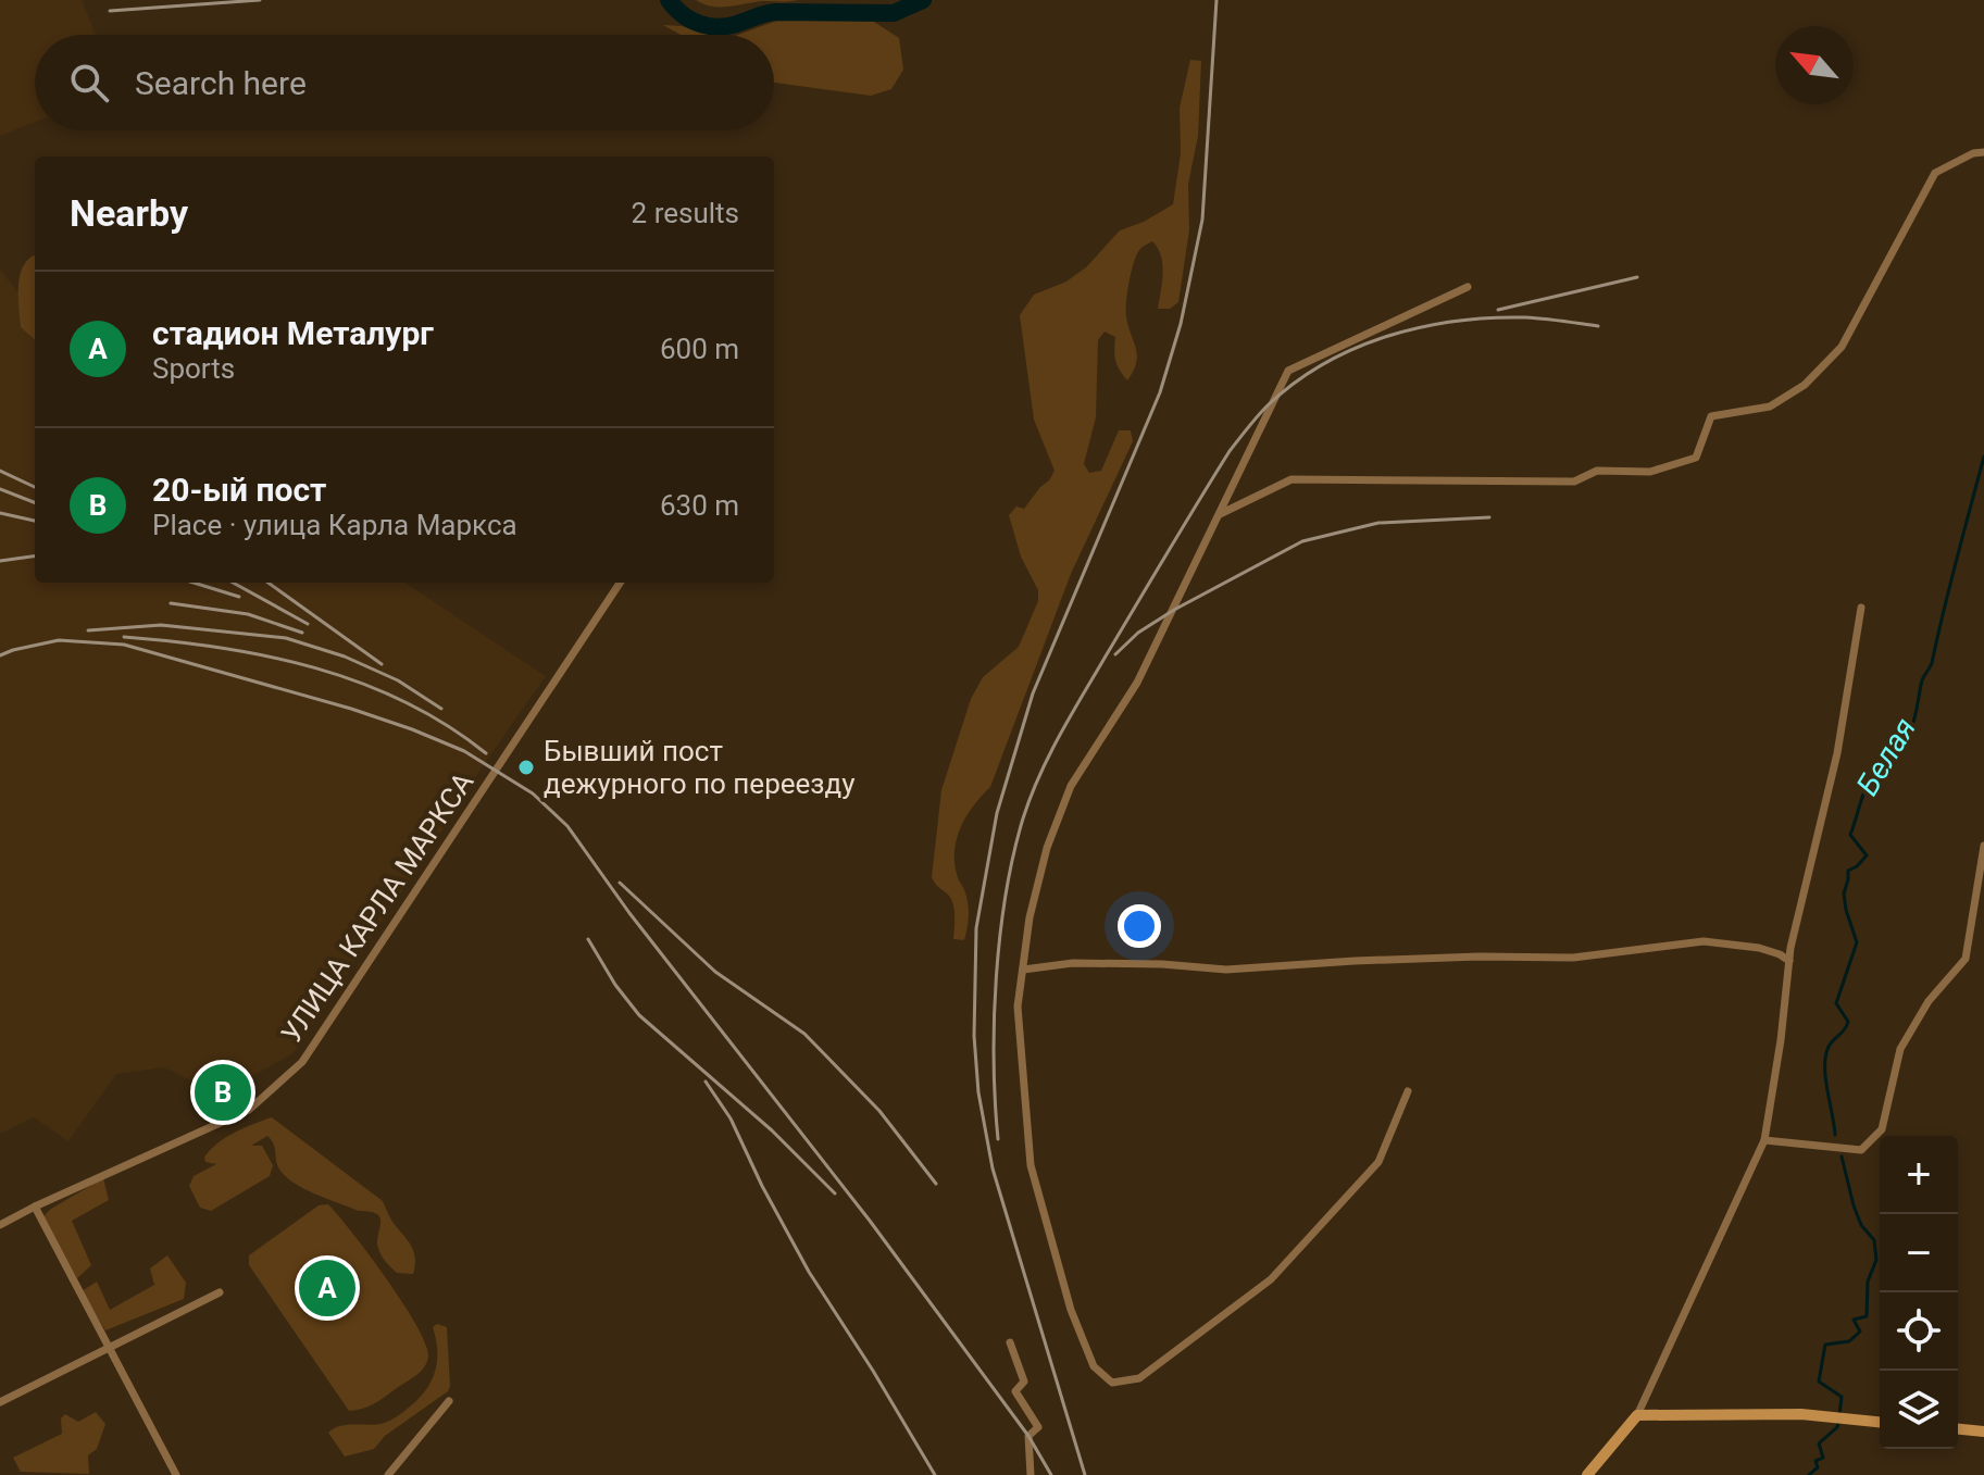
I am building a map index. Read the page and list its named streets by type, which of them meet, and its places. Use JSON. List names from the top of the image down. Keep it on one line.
{"streets":{"street":["УЛИЦА КАРЛА МАРКСА"]},"water":["Белая"],"places":["Бывший пост дежурного по переезду"],"north":"top left","page":{"search":"Search here","heading":["Nearby","2 results"],"list":[{"mark":"A","name":"стадион Металург","note":"Sports","value":"600 m"},{"mark":"B","name":"20-ый пост","note":"Place · улица Карла Маркса","value":"630 m"}],"pins":["B","A"],"map_buttons":["+","−"]}}
